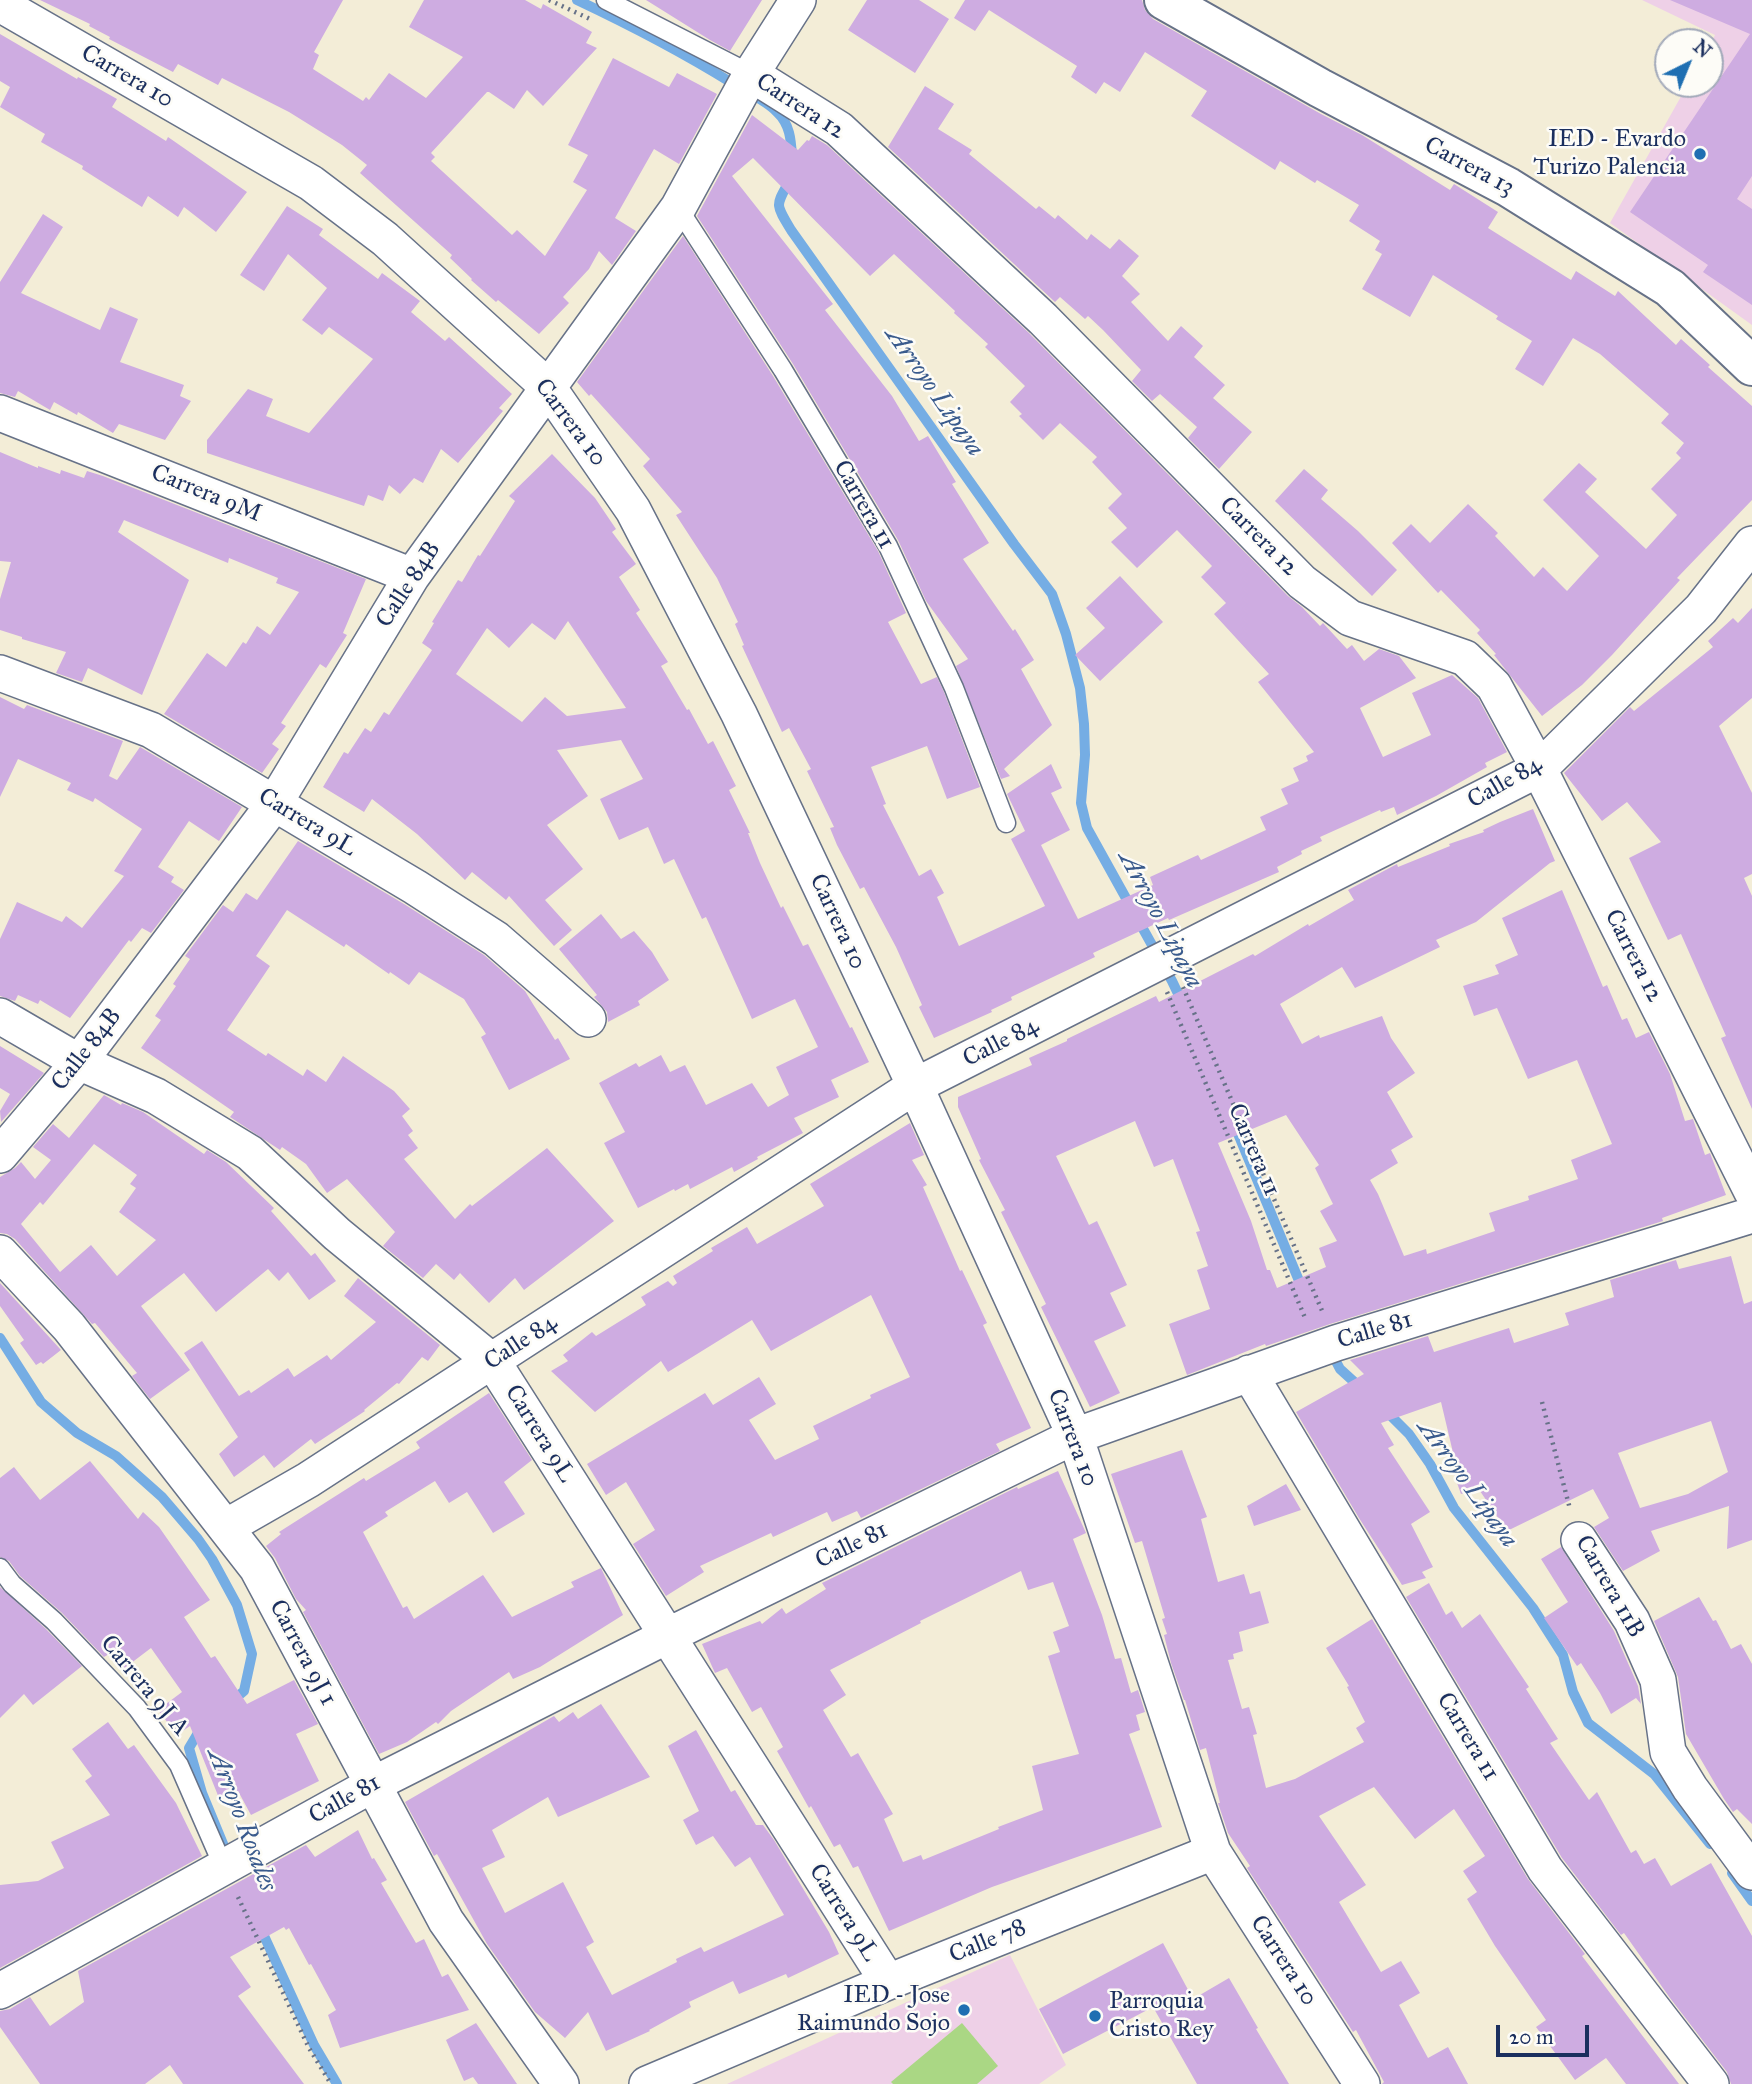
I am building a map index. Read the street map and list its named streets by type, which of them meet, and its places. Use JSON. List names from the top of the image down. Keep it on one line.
{"streets":{"street":["Carrera 10","Carrera 12","Carrera 13","Carrera 9M","Carrera 11","Calle 84B","Calle 84","Carrera 9L","Calle 81","Carrera 11B","Carrera 9J 1","Calle 78"],"lane":["Carrera 9J A"]},"crossings":[["Carrera 10","Calle 84B"],["Carrera 10","Calle 84"],["Carrera 10","Calle 81"],["Carrera 10","Calle 78"],["Carrera 12","Calle 84B"],["Carrera 12","Calle 84"],["Carrera 9M","Calle 84B"],["Carrera 11","Calle 84B"],["Carrera 11","Calle 84"],["Carrera 11","Calle 81"],["Calle 84B","Carrera 9L"],["Calle 84","Carrera 9L"],["Calle 84","Carrera 9J 1"],["Carrera 9L","Calle 81"],["Carrera 9L","Calle 78"],["Calle 81","Carrera 9J 1"],["Calle 81","Carrera 9J A"]],"water":["Arroyo Lipaya","Arroyo Rosales"],"places":["IED - Evardo Turizo Palencia","IED - Jose Raimundo Sojo","Parroquia Cristo Rey"],"scale_bar":"20 m","north":"top right"}
